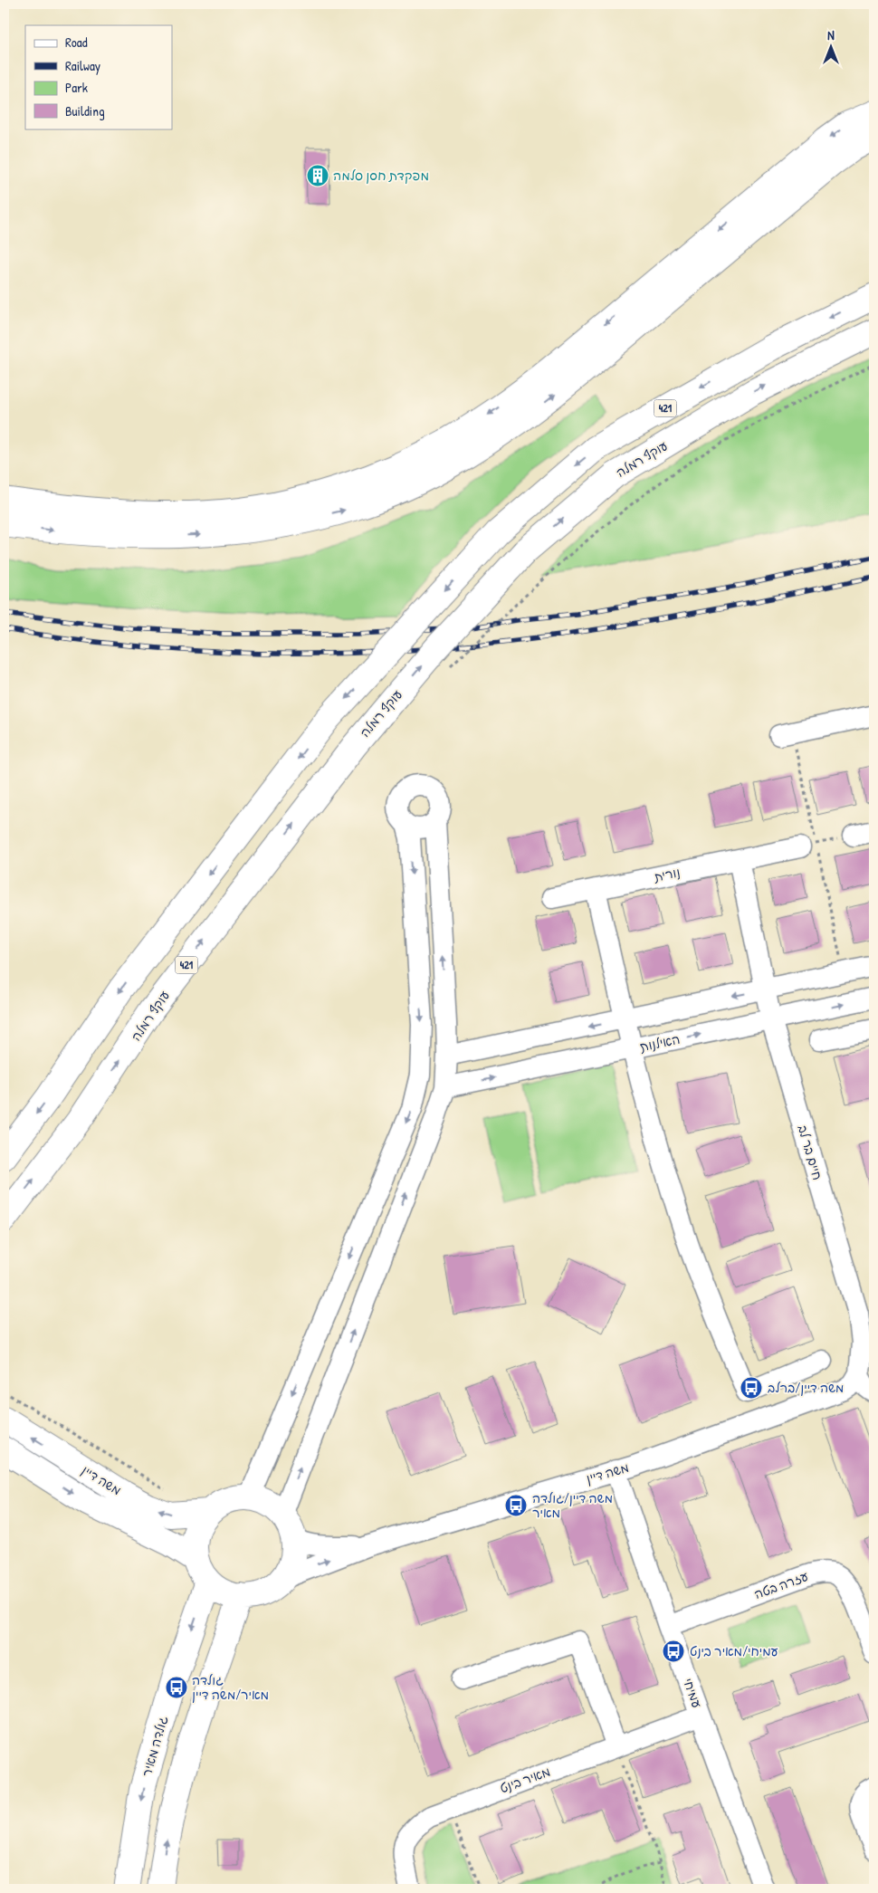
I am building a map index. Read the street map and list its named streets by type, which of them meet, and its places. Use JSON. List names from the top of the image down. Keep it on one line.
{"streets":{"main road":["421","עוקף רמלה","משה דיין","גולדה מאיר"],"street":["נורית","האילנות","חיים בר לב","עזרה בטה","עמיחי","מאיר בינט"]},"crossings":[["האילנות","חיים בר לב"],["חיים בר לב","משה דיין"],["משה דיין","עמיחי"],["משה דיין","גולדה מאיר"],["עזרה בטה","עמיחי"],["עמיחי","מאיר בינט"]],"places":{"building":["מפקדת חסן סלמה"],"bus stop":["משה דיין/ברלב","משה דיין/גולדה מאיר","עמיחי/מאיר בינט","גולדה מאיר/משה דיין"]},"legend":["Road","Railway","Park","Building"],"north":"top"}
